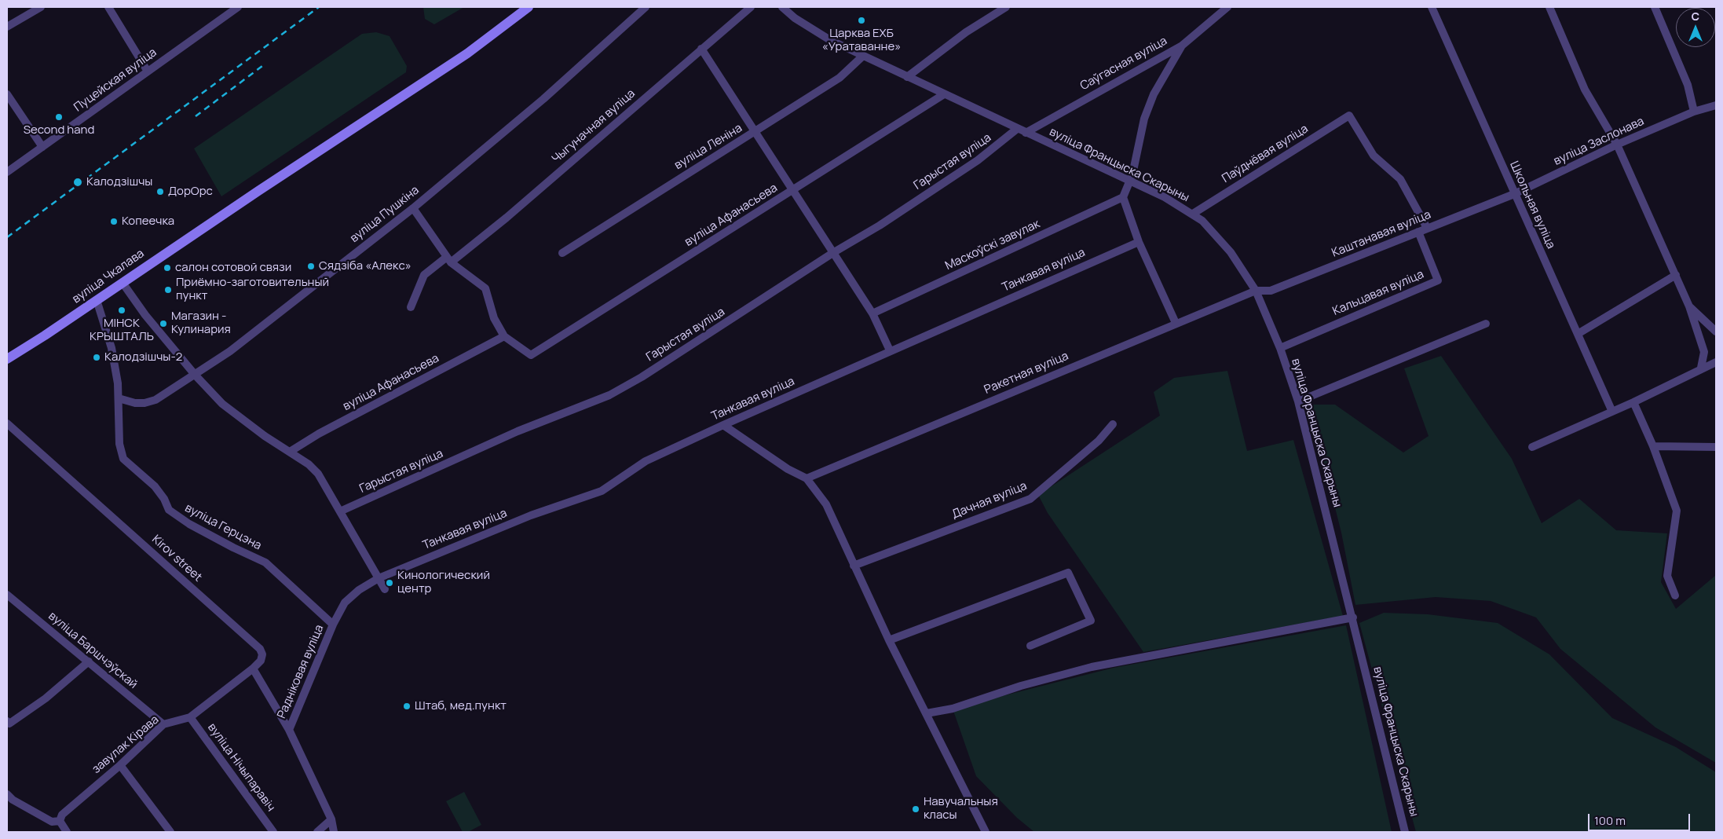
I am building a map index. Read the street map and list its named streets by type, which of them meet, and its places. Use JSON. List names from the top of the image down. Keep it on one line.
{"streets":{"street":["Саўгасная вуліца","Пуцейская вуліца","Чыгуначная вуліца","вуліца Заслонава","вуліца Леніна","Паўднёвая вуліца","Гарыстая вуліца","вуліца Францыска Скарыны","Школьная вуліца","вуліца Пушкіна","вуліца Афанасьева","Каштанавая вуліца","Маскоўскі завулак","Танкавая вуліца","вуліца Чкалава","Кальцавая вуліца","Ракетная вуліца","Дачная вуліца","вуліца Герцэна","Kirov street","вуліца Баршчэўскай","Радніковая вуліца","завулак Кірава","вуліца Нічыпаравіч"]},"crossings":[["Саўгасная вуліца","вуліца Францыска Скарыны"],["вуліца Заслонава","Школьная вуліца"],["вуліца Заслонава","Каштанавая вуліца"],["вуліца Леніна","вуліца Францыска Скарыны"],["Паўднёвая вуліца","вуліца Францыска Скарыны"],["Паўднёвая вуліца","Каштанавая вуліца"],["Гарыстая вуліца","вуліца Францыска Скарыны"],["вуліца Францыска Скарыны","вуліца Афанасьева"],["вуліца Францыска Скарыны","Каштанавая вуліца"],["вуліца Францыска Скарыны","Кальцавая вуліца"],["вуліца Францыска Скарыны","Ракетная вуліца"],["Школьная вуліца","Каштанавая вуліца"],["вуліца Пушкіна","вуліца Герцэна"],["Каштанавая вуліца","Кальцавая вуліца"],["Каштанавая вуліца","Ракетная вуліца"],["Танкавая вуліца","Радніковая вуліца"],["вуліца Чкалава","вуліца Герцэна"],["вуліца Герцэна","Радніковая вуліца"],["Kirov street","завулак Кірава"],["вуліца Баршчэўскай","завулак Кірава"],["завулак Кірава","вуліца Нічыпаравіч"]],"places":["Царква ЕХБ «Уратаванне»","Second hand","Калодзішчы","ДорОрс","Копеечка","Сядзіба «Алекс»","салон сотовой связи","Приёмно-заготовительный пункт","МІНСК КРЫШТАЛЬ","Магазин - Кулинария","Калодзішчы-2","Кинологический центр","Штаб, мeд.пункт","Навучальныя класы"],"scale_bar":"100 m","north":"top"}
